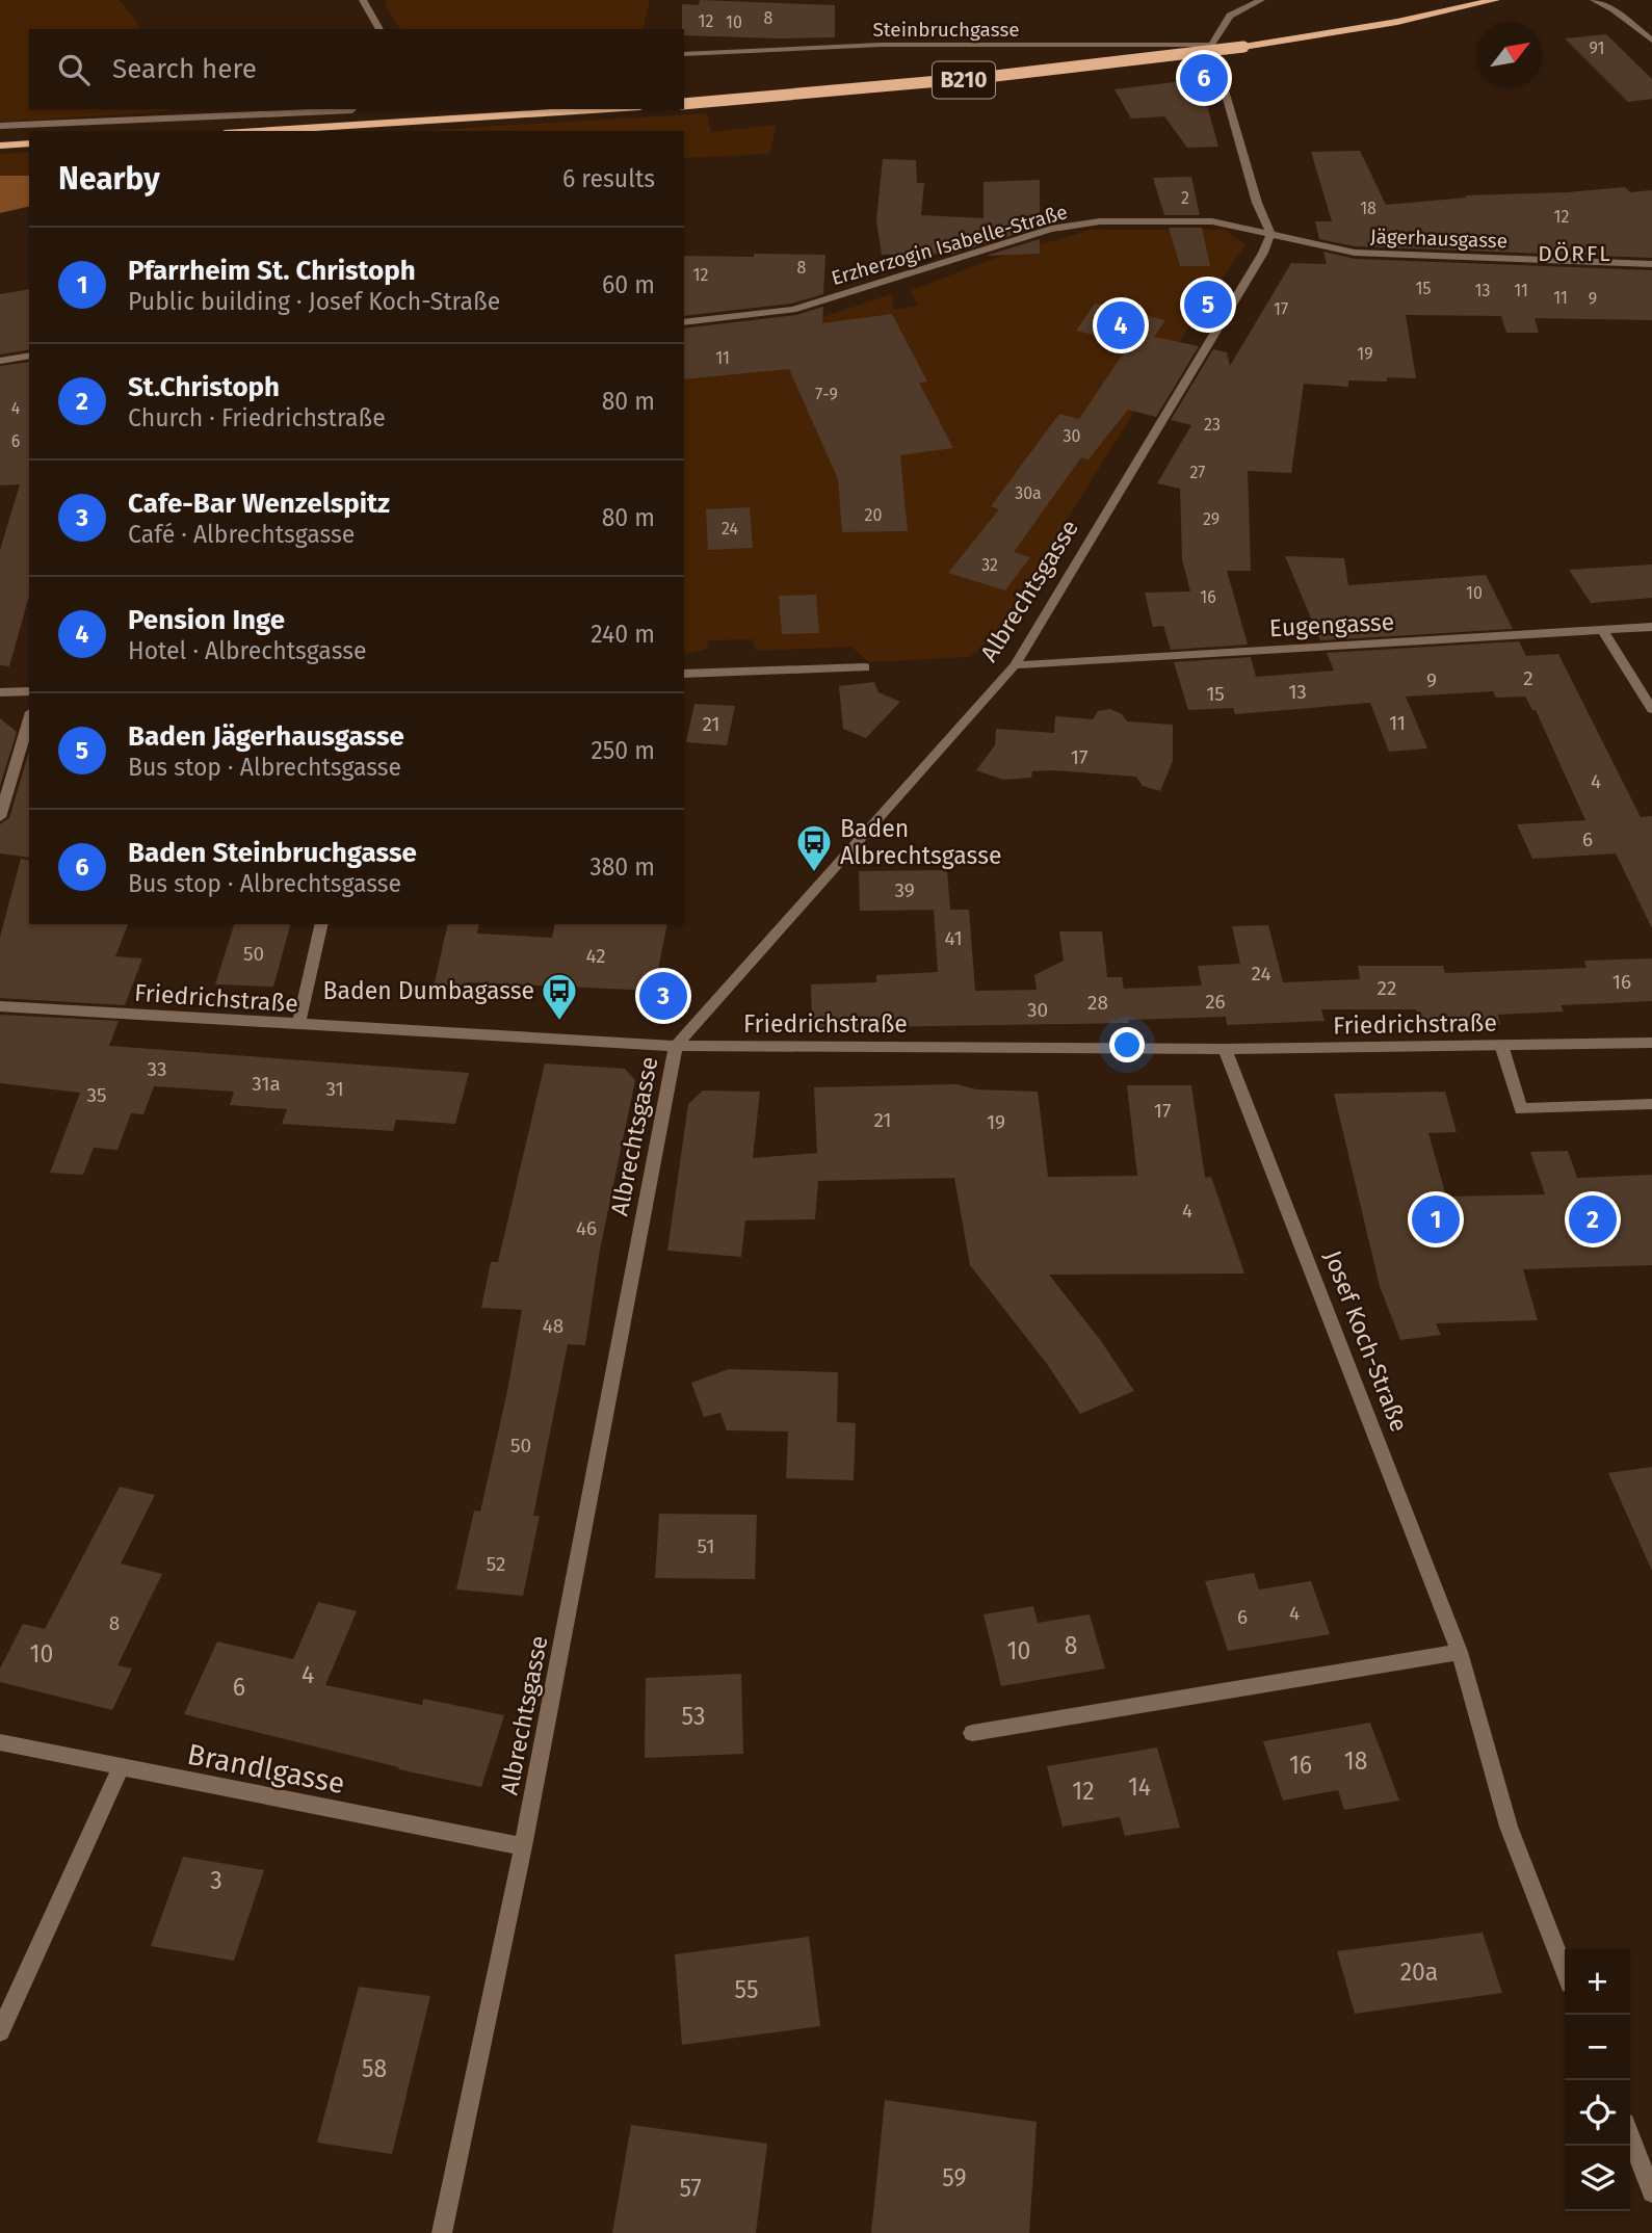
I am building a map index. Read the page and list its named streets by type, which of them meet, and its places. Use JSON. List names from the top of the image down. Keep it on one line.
{"streets":{"main road":["B210"],"street":["Steinbruchgasse","Jägerhausgasse","Erzherzogin Isabelle-Straße","Albrechtsgasse","Eugengasse","Friedrichstraße","Josef Koch-Straße","Brandlgasse"]},"crossings":[["Jägerhausgasse","Erzherzogin Isabelle-Straße"],["Jägerhausgasse","Albrechtsgasse"],["Erzherzogin Isabelle-Straße","Albrechtsgasse"],["Albrechtsgasse","Eugengasse"],["Albrechtsgasse","Friedrichstraße"],["Albrechtsgasse","Brandlgasse"],["Friedrichstraße","Josef Koch-Straße"]],"districts":["DÖRFL"],"places":{"bus stop":["Baden Albrechtsgasse","Baden Dumbagasse"]},"house_numbers":["8","12","10","91","2","18","12","8","12","15","13","11","11","9","17","19","11","7-9","4","23","30","6","27","30a","20","29","24","32","10","16","2","9","13","15","11","21","17","4","6","39","41","50","42","24","16","22","26","28","30","33","31a","31","35","17","21","19","4","46","48","50","51","52","4","6","8","8","10","10","4","6","53","18","16","14","12","3","20a","55","58","59","57"],"north":"top right","page":{"search":"Search here","pins":["6","5","4","3","1","2"],"heading":["Nearby","6 results"],"list":[{"mark":"1","name":"Pfarrheim St. Christoph","note":"Public building · Josef Koch-Straße","value":"60 m"},{"mark":"2","name":"St.Christoph","note":"Church · Friedrichstraße","value":"80 m"},{"mark":"3","name":"Cafe-Bar Wenzelspitz","note":"Café · Albrechtsgasse","value":"80 m"},{"mark":"4","name":"Pension Inge","note":"Hotel · Albrechtsgasse","value":"240 m"},{"mark":"5","name":"Baden Jägerhausgasse","note":"Bus stop · Albrechtsgasse","value":"250 m"},{"mark":"6","name":"Baden Steinbruchgasse","note":"Bus stop · Albrechtsgasse","value":"380 m"}],"map_buttons":["+","−"]}}
